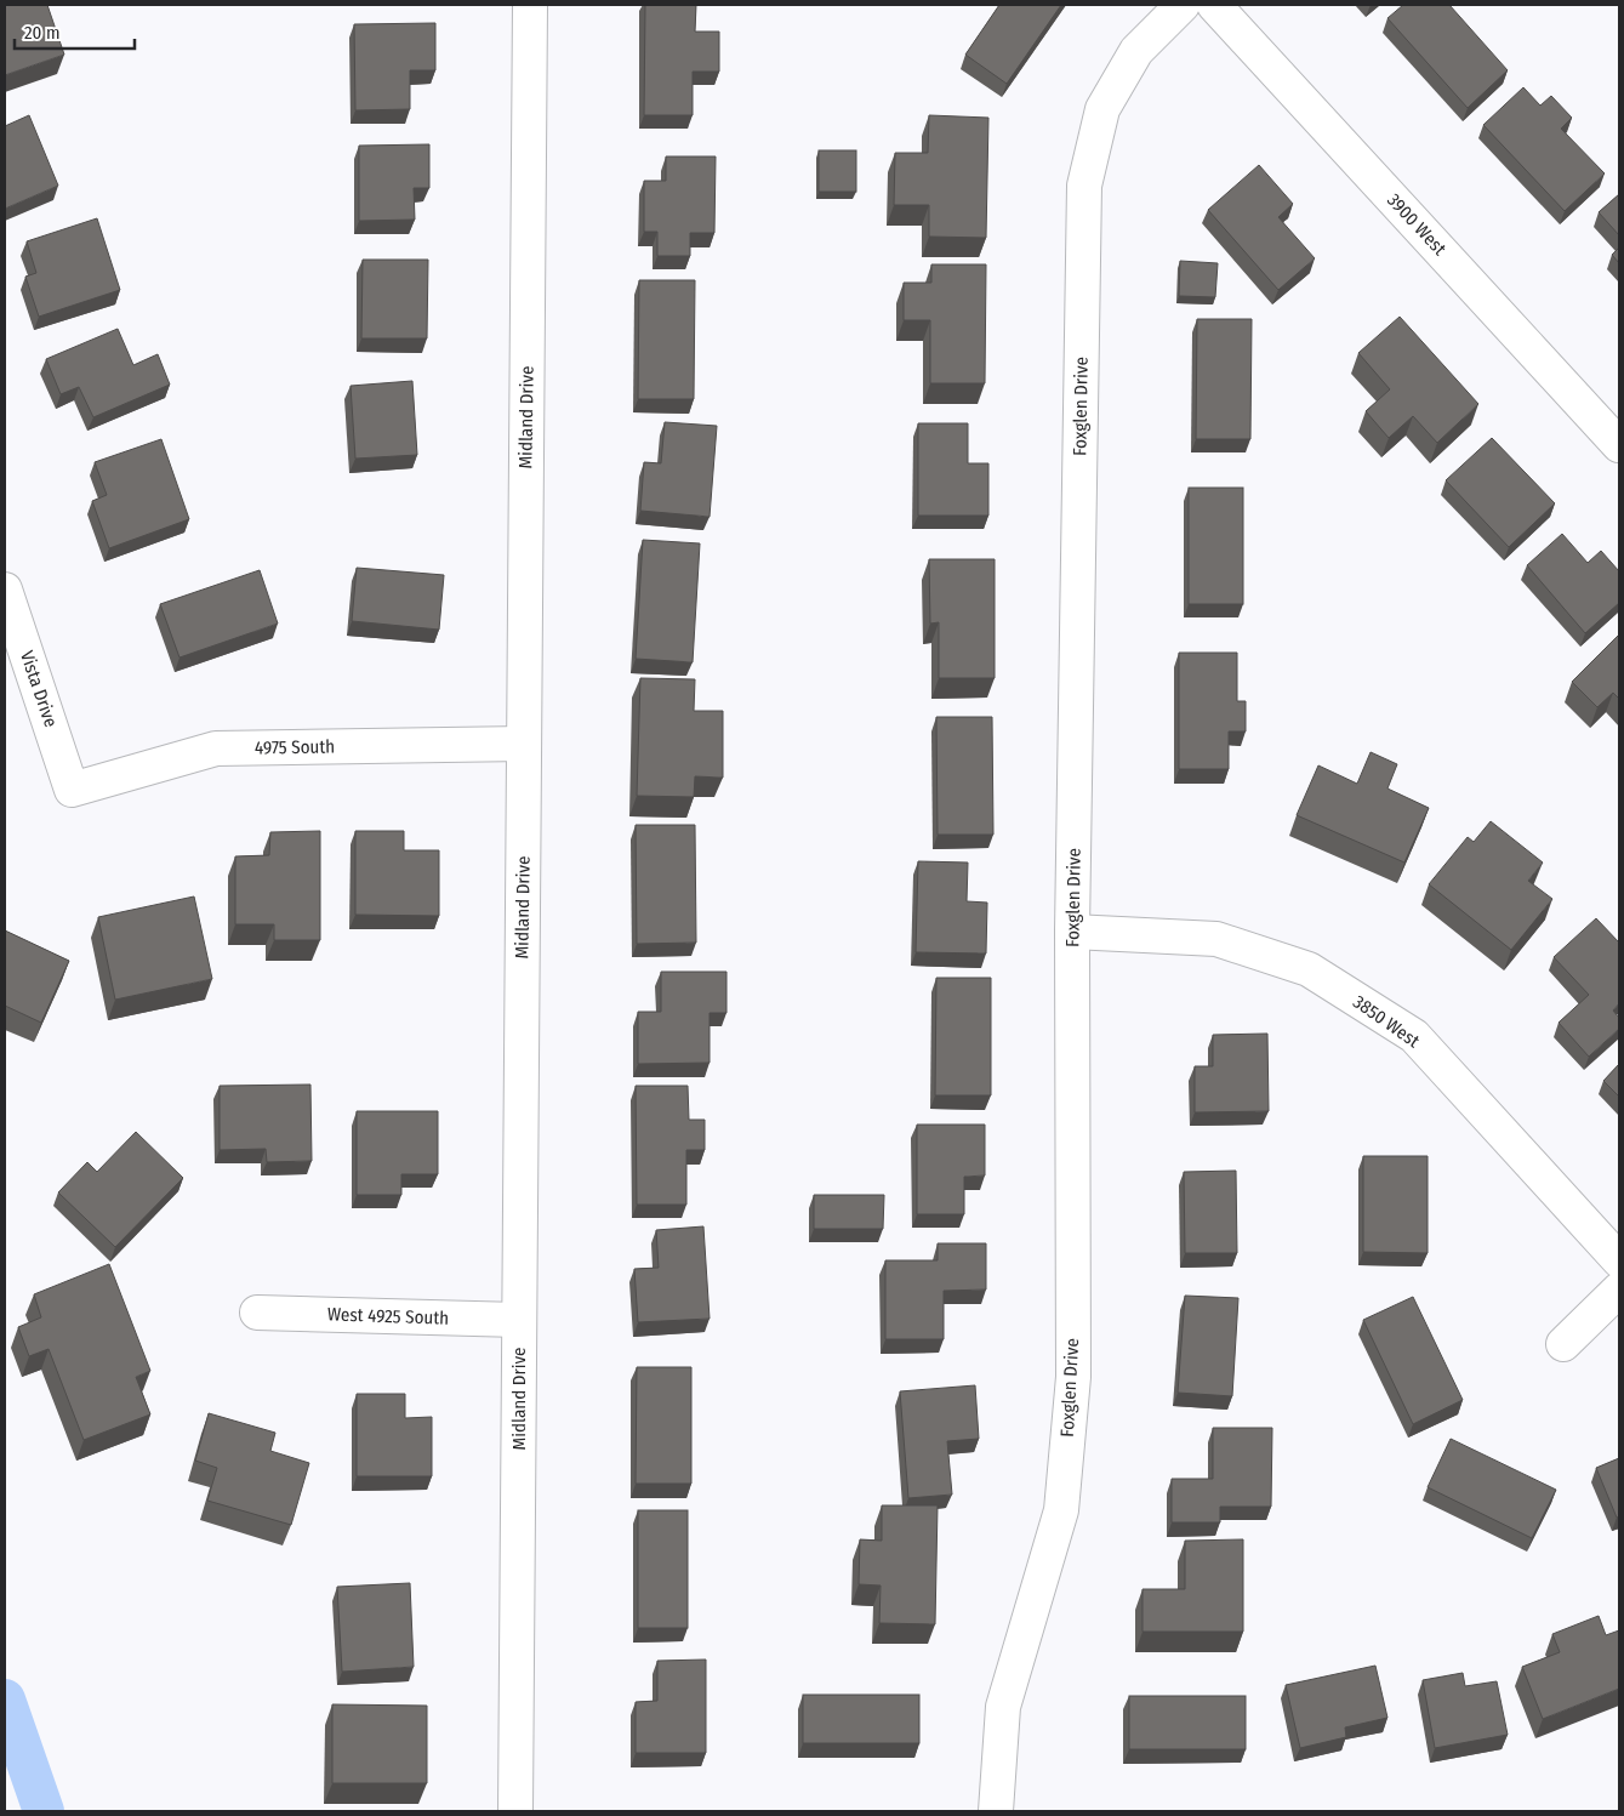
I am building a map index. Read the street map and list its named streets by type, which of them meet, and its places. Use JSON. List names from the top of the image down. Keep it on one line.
{"streets":{"street":["3900 West","Foxglen Drive","Midland Drive","Vista Drive","4975 South","3850 West","West 4925 South"]},"crossings":[["Foxglen Drive","3850 West"],["Midland Drive","4975 South"],["Midland Drive","West 4925 South"],["Vista Drive","4975 South"]],"scale_bar":"20 m"}
